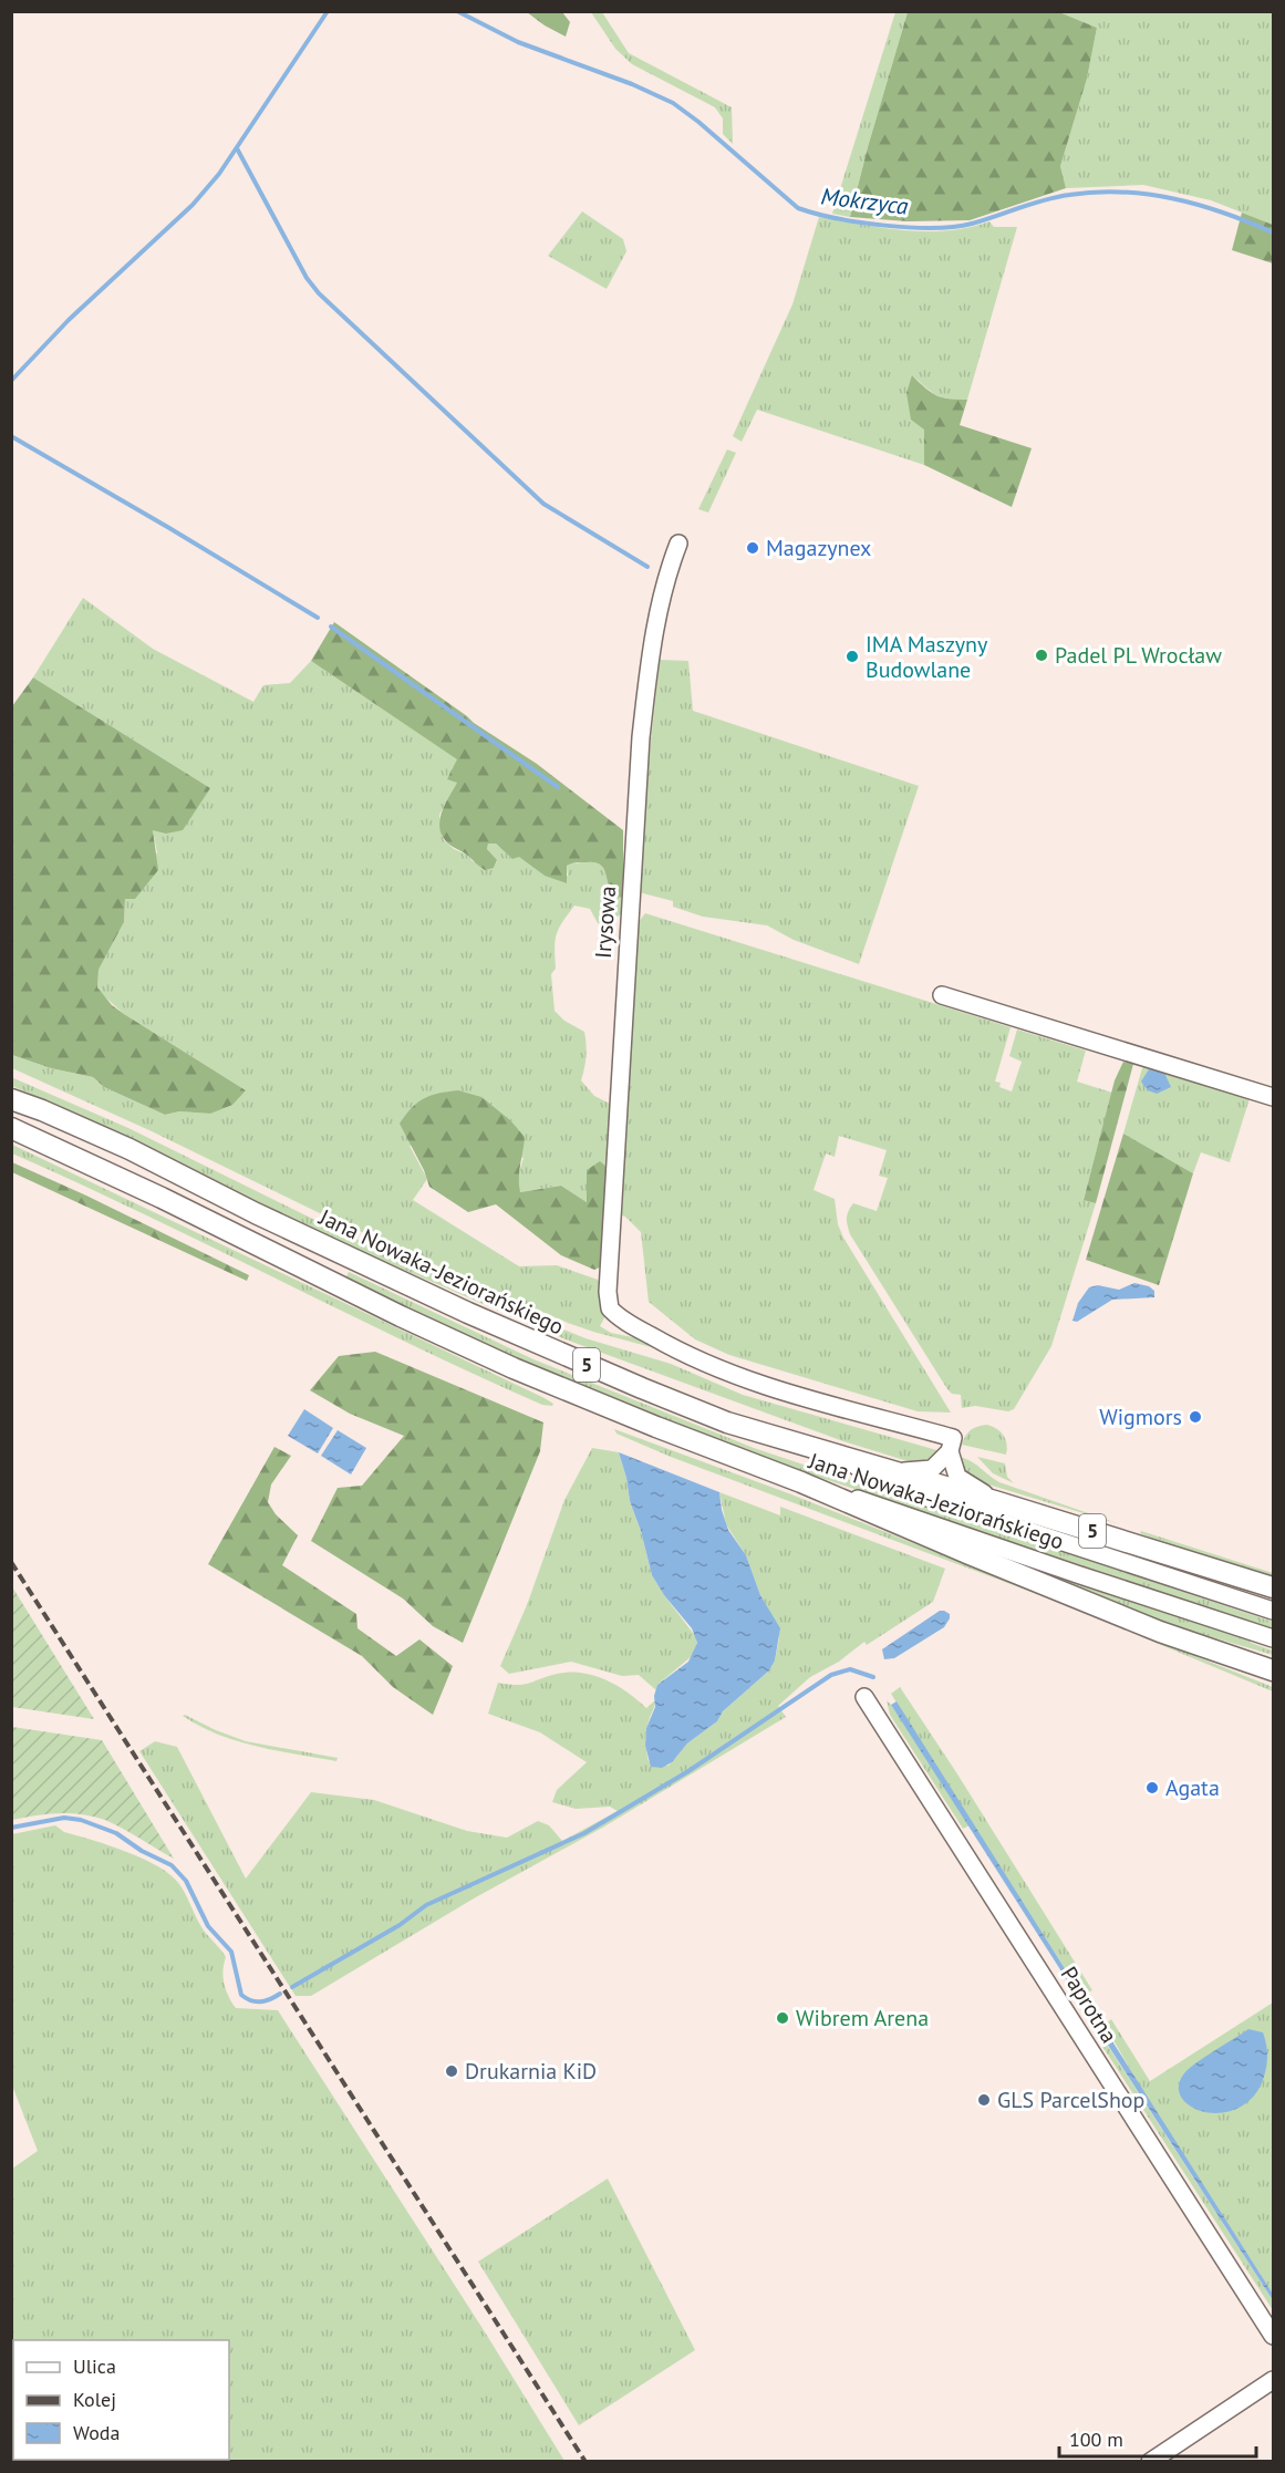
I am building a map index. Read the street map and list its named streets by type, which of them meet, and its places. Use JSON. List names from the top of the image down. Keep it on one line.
{"streets":{"main road":["Jana Nowaka-Jeziorańskiego","5"],"street":["Irysowa","Paprotna"]},"crossings":[["Jana Nowaka-Jeziorańskiego","5"]],"water":["Mokrzyca"],"places":["Magazynex","Padel PL Wrocław","IMA Maszyny Budowlane","Wigmors","Agata","Wibrem Arena","Drukarnia KiD","GLS ParcelShop"],"legend":["Ulica","Kolej","Woda"],"scale_bar":"100 m"}
